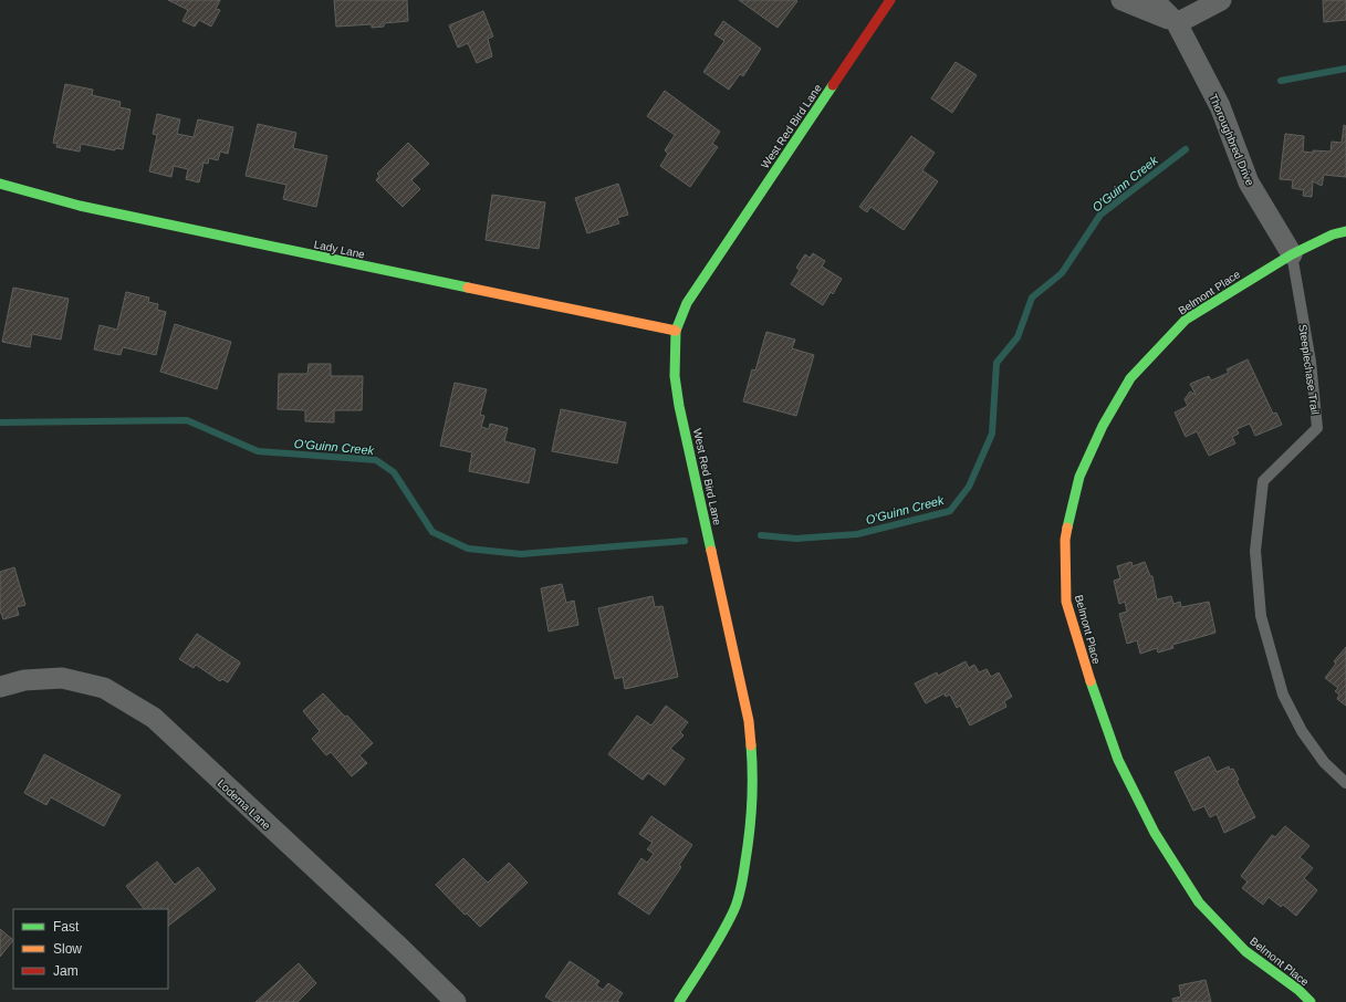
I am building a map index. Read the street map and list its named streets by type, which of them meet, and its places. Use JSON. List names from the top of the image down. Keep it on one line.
{"streets":{"street":["West Red Bird Lane","Thoroughbred Drive","Lady Lane","Belmont Place","Lodema Lane"],"lane":["Steeplechase Trail"]},"crossings":[["West Red Bird Lane","Lady Lane"],["Thoroughbred Drive","Belmont Place"],["Thoroughbred Drive","Steeplechase Trail"],["Belmont Place","Steeplechase Trail"]],"water":["O'Guinn Creek"],"legend":["Fast","Slow","Jam"]}
